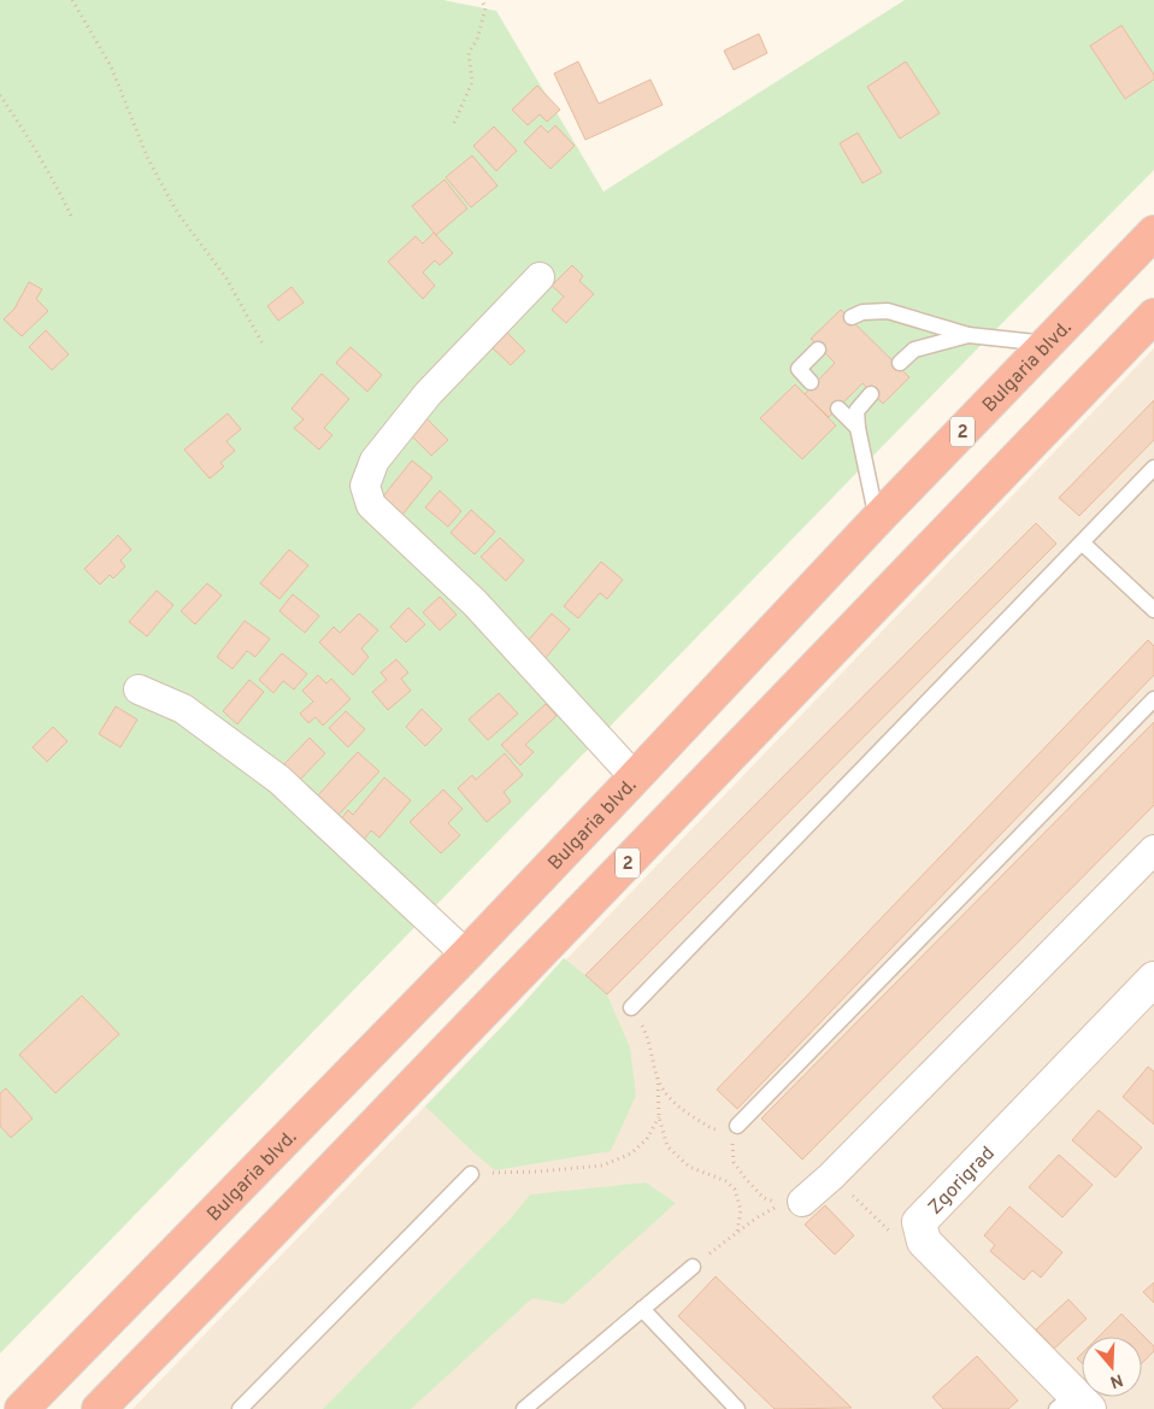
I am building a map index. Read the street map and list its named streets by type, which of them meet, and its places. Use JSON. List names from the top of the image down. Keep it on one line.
{"streets":{"highway":["Bulgaria blvd.","2"],"street":["Zgorigrad"]},"north":"bottom"}
